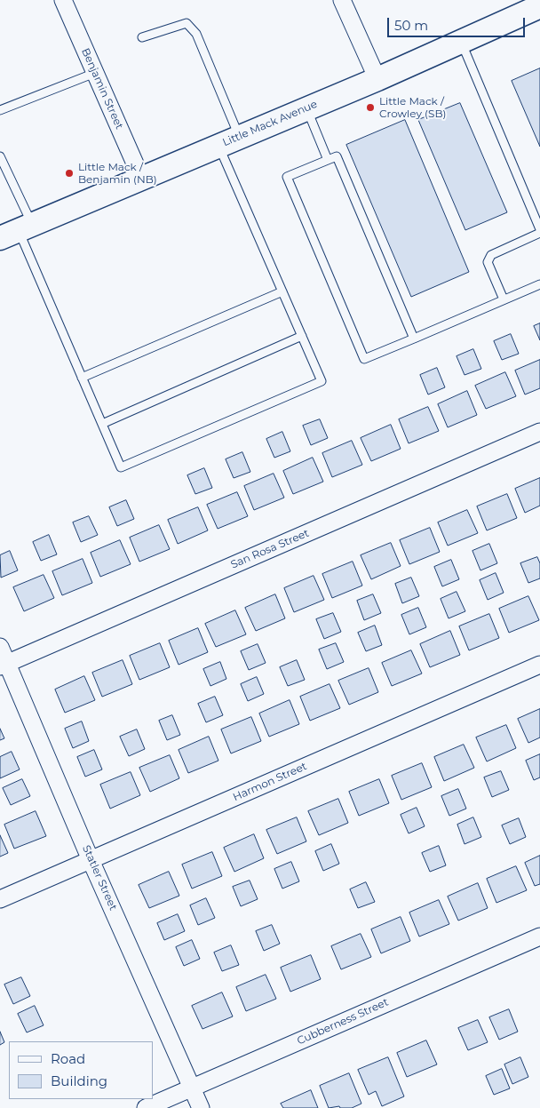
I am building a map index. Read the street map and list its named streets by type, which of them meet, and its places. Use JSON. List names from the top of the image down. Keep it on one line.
{"streets":{"main road":["Little Mack Avenue"],"street":["Benjamin Street","San Rosa Street","Harmon Street","Statler Street","Cubberness Street"]},"crossings":[["Benjamin Street","Little Mack Avenue"],["San Rosa Street","Statler Street"],["Harmon Street","Statler Street"],["Statler Street","Cubberness Street"]],"places":["Little Mack / Crowley (SB)","Little Mack / Benjamin (NB)"],"legend":["Road","Building"],"scale_bar":"50 m"}
